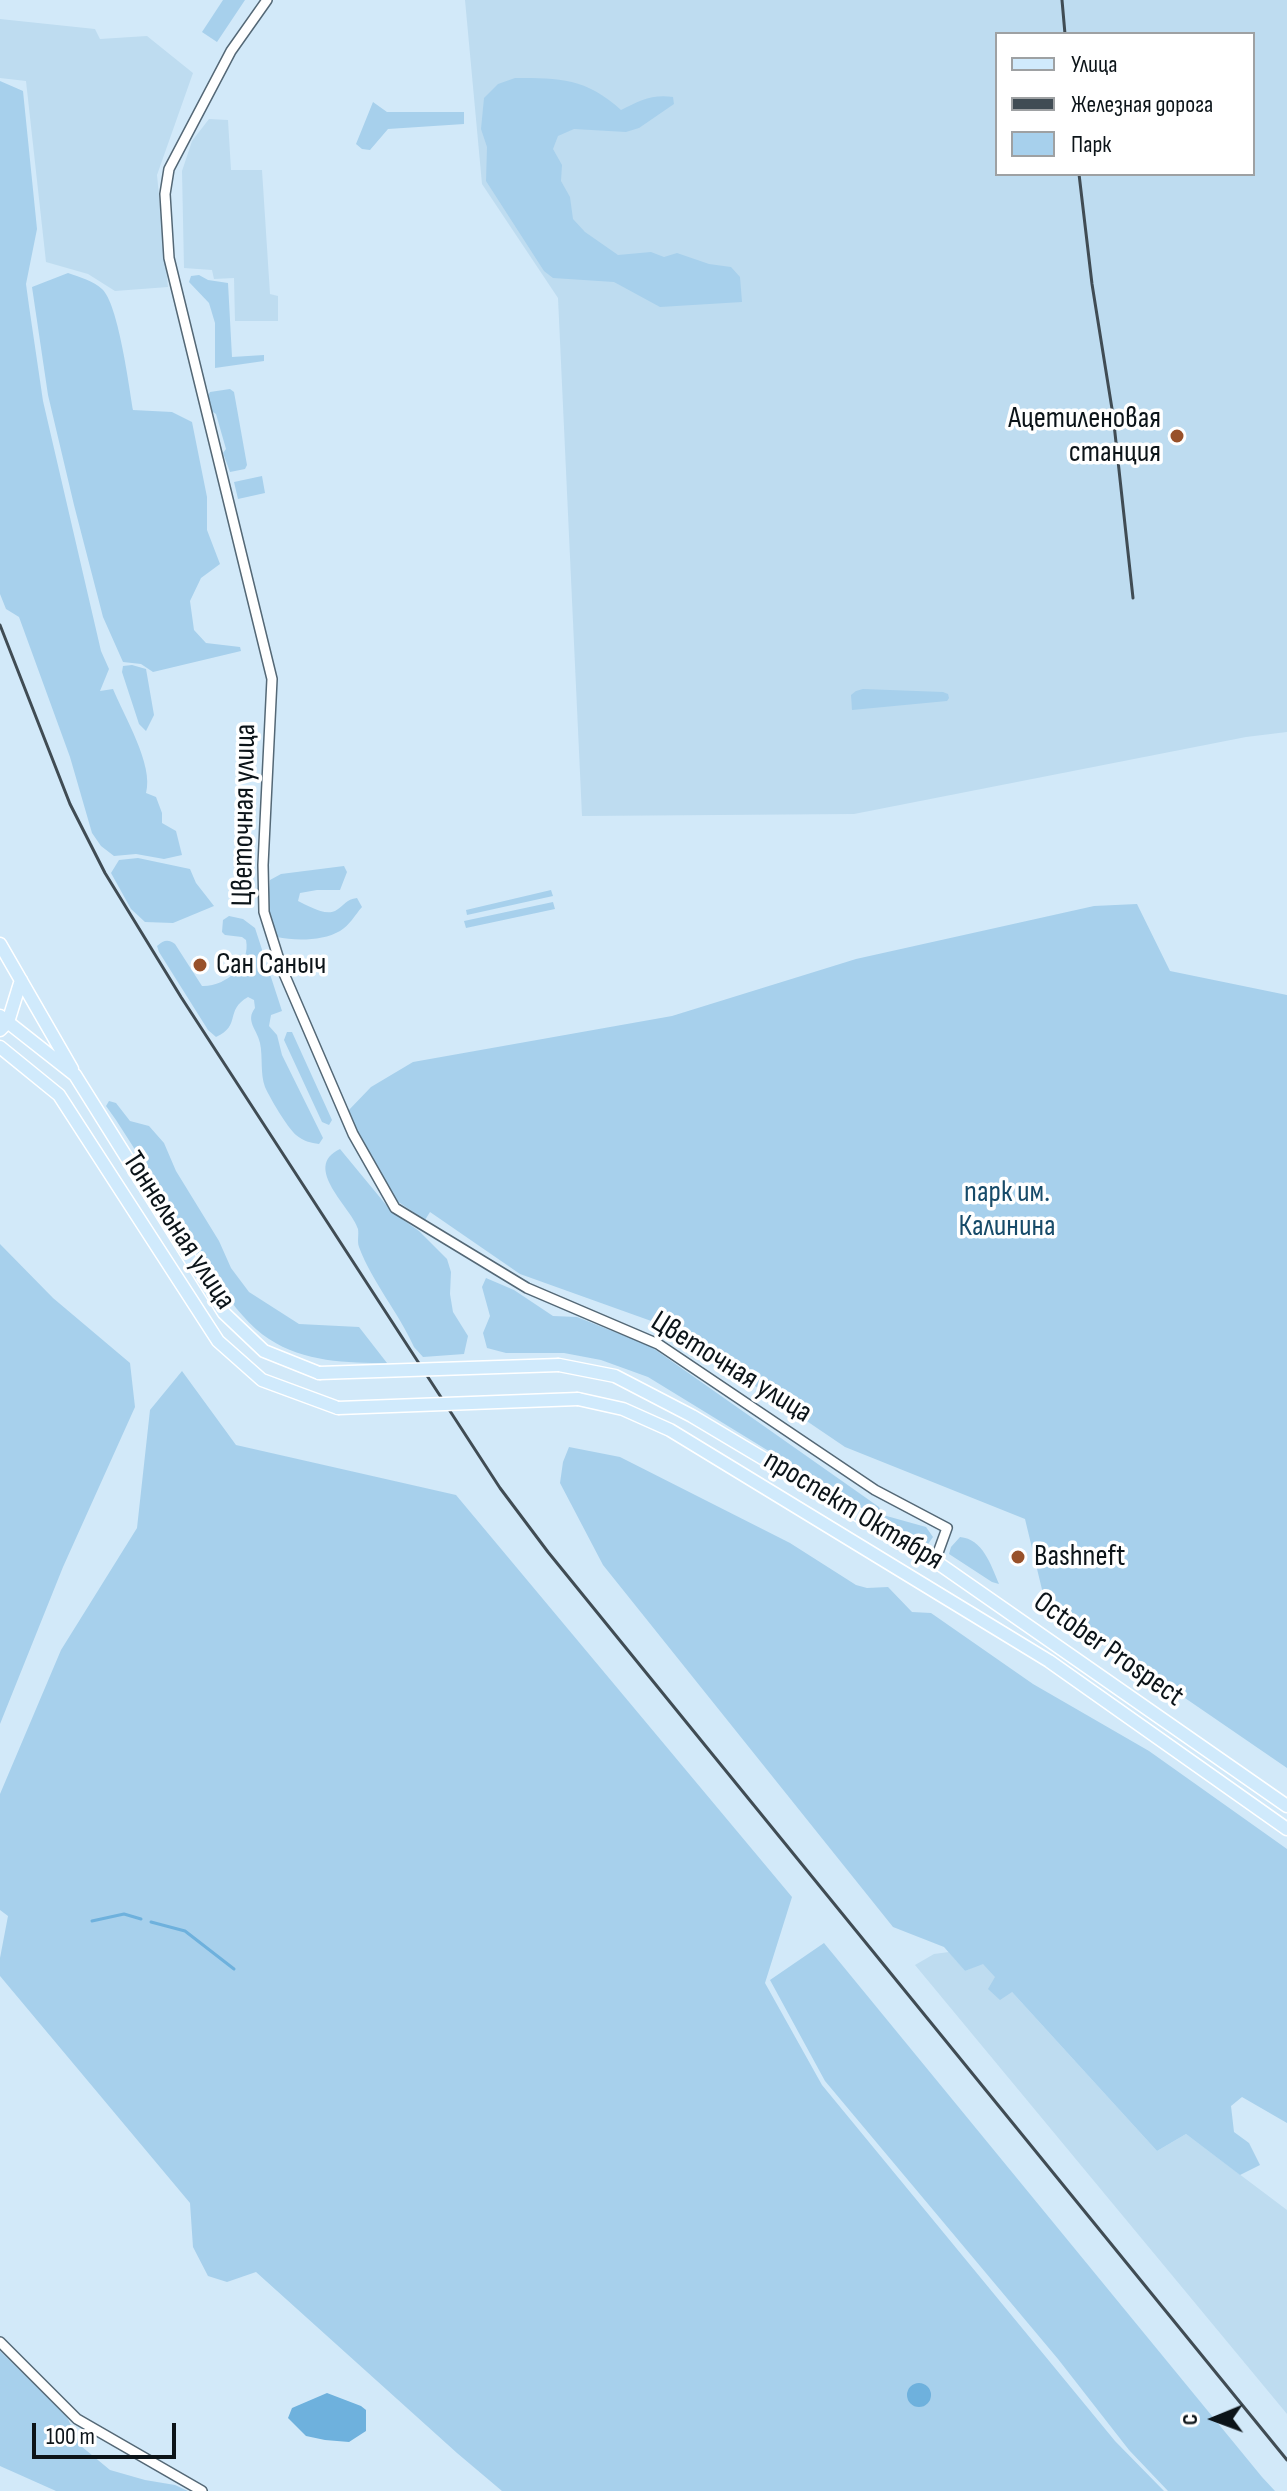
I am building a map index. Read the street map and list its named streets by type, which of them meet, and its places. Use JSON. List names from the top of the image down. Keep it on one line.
{"streets":{"main road":["Тоннельная улица","проспект Октября","October Prospect"],"street":["Цветочная улица"]},"crossings":[["Цветочная улица","October Prospect"],["Тоннельная улица","проспект Октября"],["Тоннельная улица","October Prospect"]],"parks":["парк им. Калинина"],"places":["Ацетиленовая станция","Сан Саныч","Bashneft"],"legend":["Улица","Железная дорога","Парк"],"scale_bar":"100 m","north":"left"}
